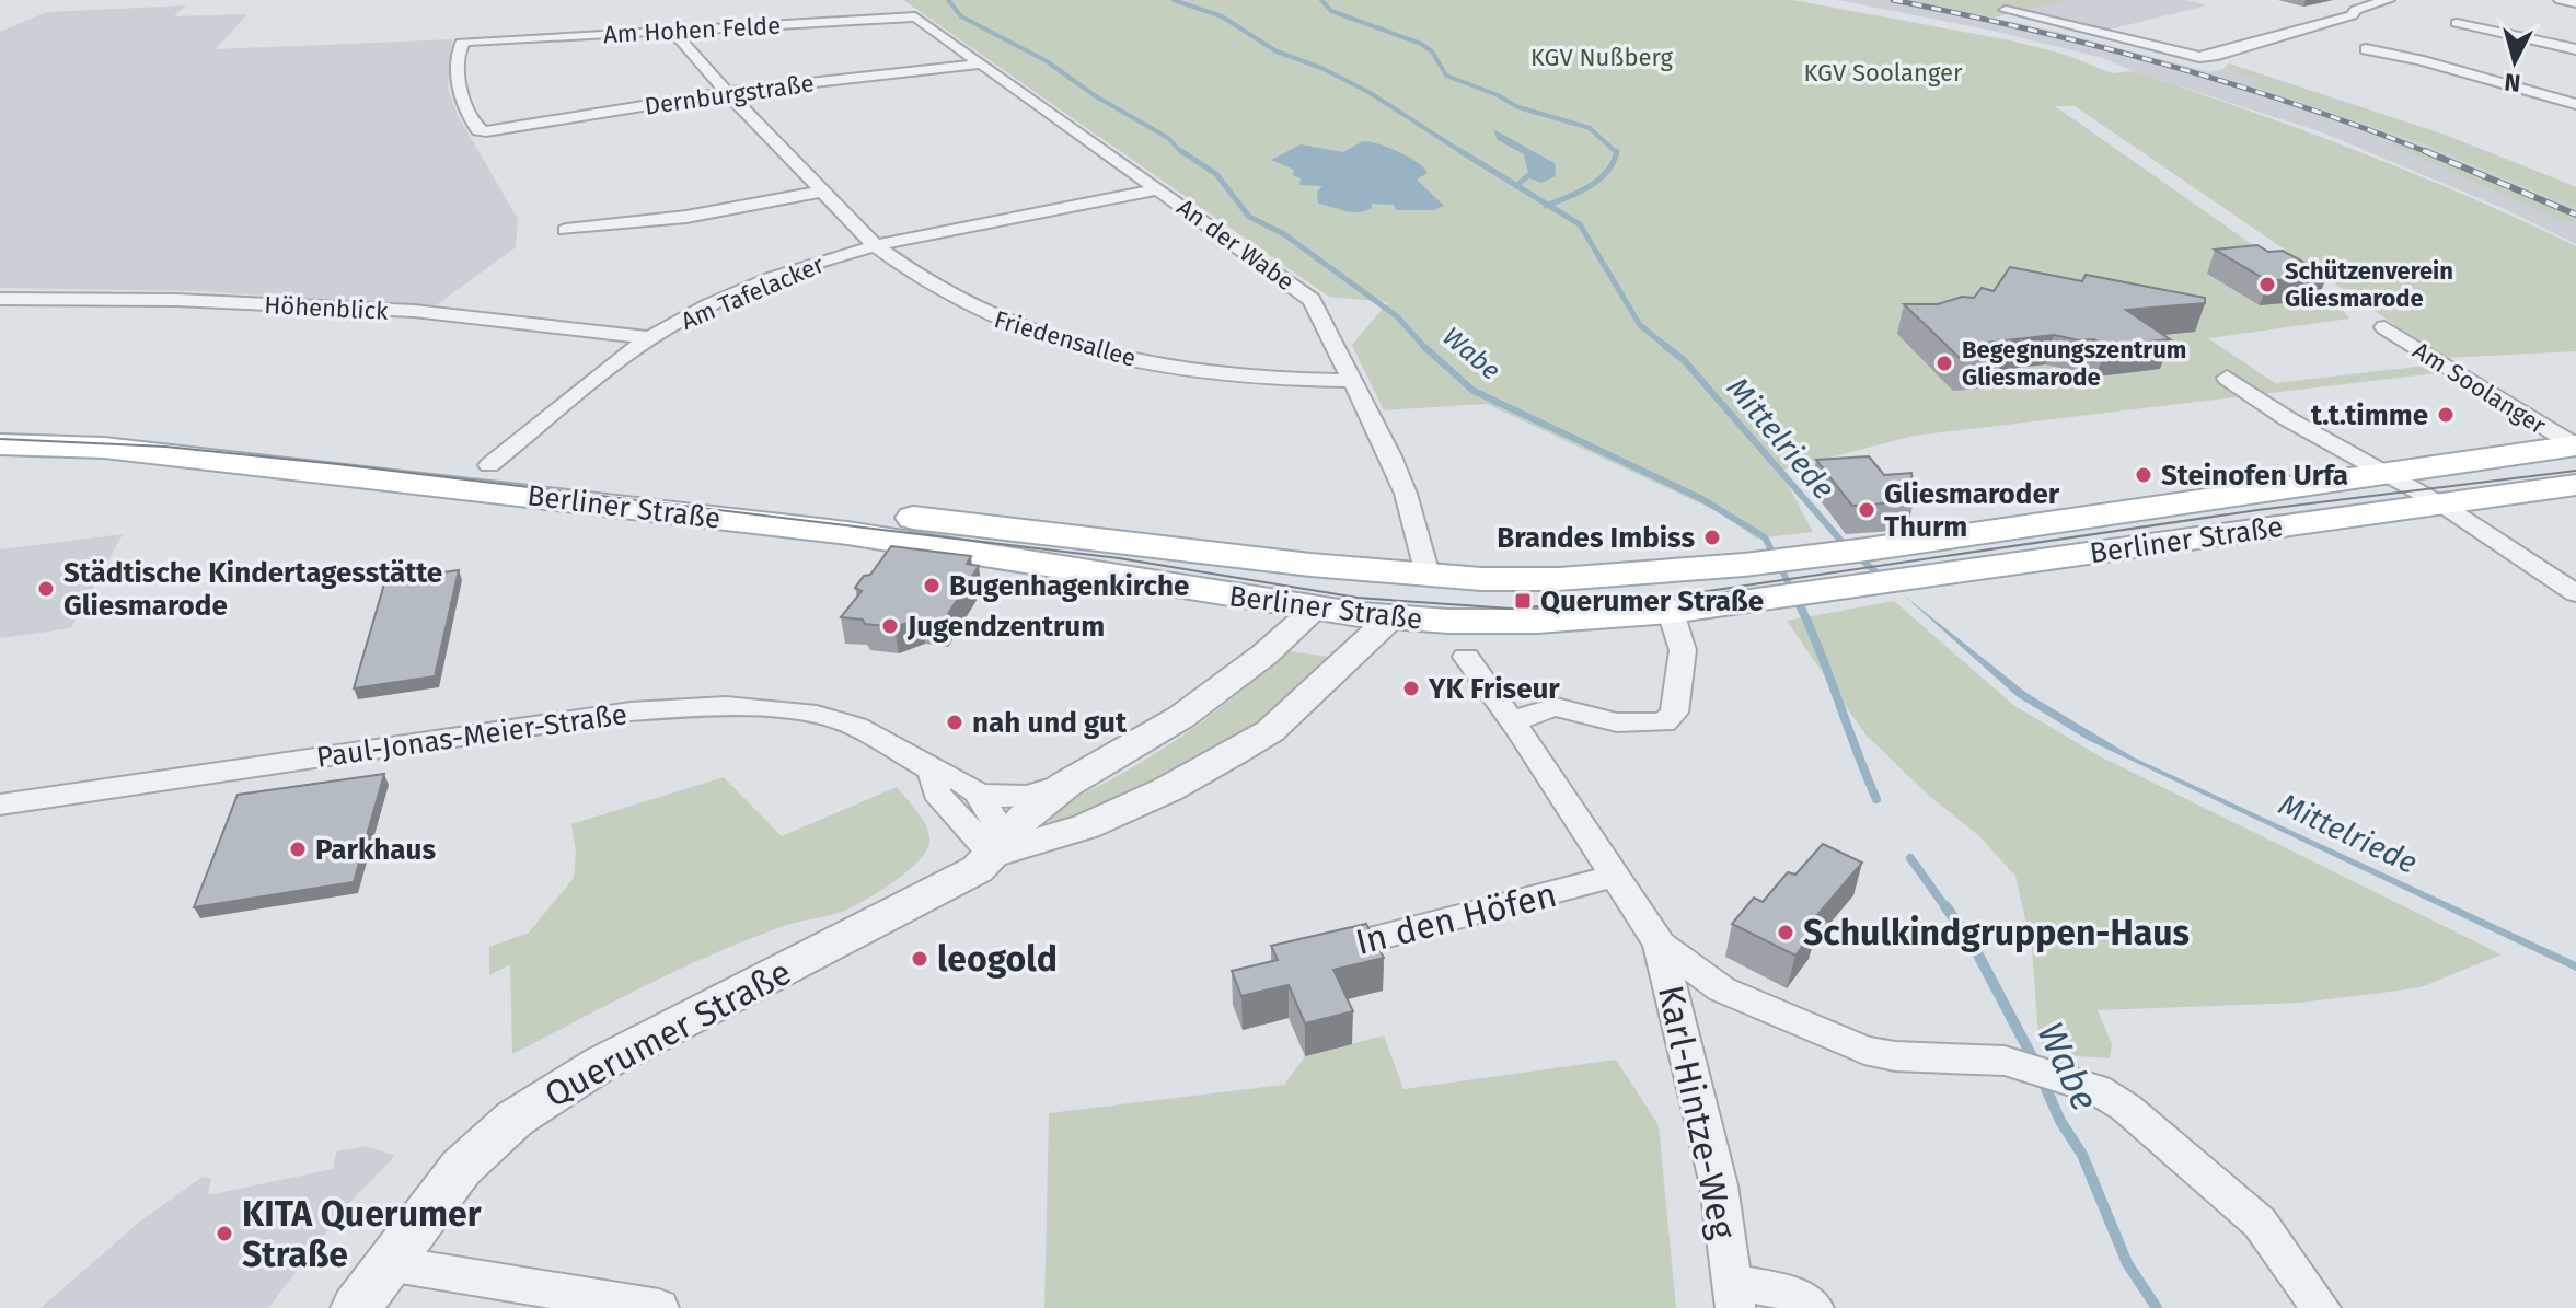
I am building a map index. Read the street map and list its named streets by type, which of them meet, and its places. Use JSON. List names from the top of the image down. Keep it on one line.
{"streets":{"main road":["Berliner Straße"],"street":["Am Hohen Felde","Dernburgstraße","An der Wabe","Am Tafelacker","Höhenblick","Friedensallee","Am Soolanger","Paul-Jonas-Meier-Straße","In den Höfen","Querumer Straße","Karl-Hintze-Weg"]},"crossings":[["Am Hohen Felde","Dernburgstraße"],["Am Hohen Felde","An der Wabe"],["Am Hohen Felde","Friedensallee"],["Dernburgstraße","An der Wabe"],["Dernburgstraße","Friedensallee"],["An der Wabe","Am Tafelacker"],["An der Wabe","Friedensallee"],["An der Wabe","Berliner Straße"],["Am Tafelacker","Höhenblick"],["Am Tafelacker","Friedensallee"],["Am Tafelacker","Berliner Straße"],["Am Soolanger","Berliner Straße"],["Berliner Straße","Querumer Straße"],["Berliner Straße","Karl-Hintze-Weg"],["Paul-Jonas-Meier-Straße","Querumer Straße"],["In den Höfen","Karl-Hintze-Weg"]],"water":["Wabe","Mittelriede"],"parks":["KGV Nußberg","KGV Soolanger"],"places":{"other":["Schützenverein Gliesmarode","Begegnungszentrum Gliesmarode","t.t.timme","Steinofen Urfa","Gliesmaroder Thurm","Brandes Imbiss","Bugenhagenkirche","Städtische Kindertagesstätte Gliesmarode","Jugendzentrum","YK Friseur","nah und gut","Parkhaus","Schulkindgruppen-Haus","leogold","KITA Querumer Straße"],"transit":["Querumer Straße"]},"north":"bottom"}
